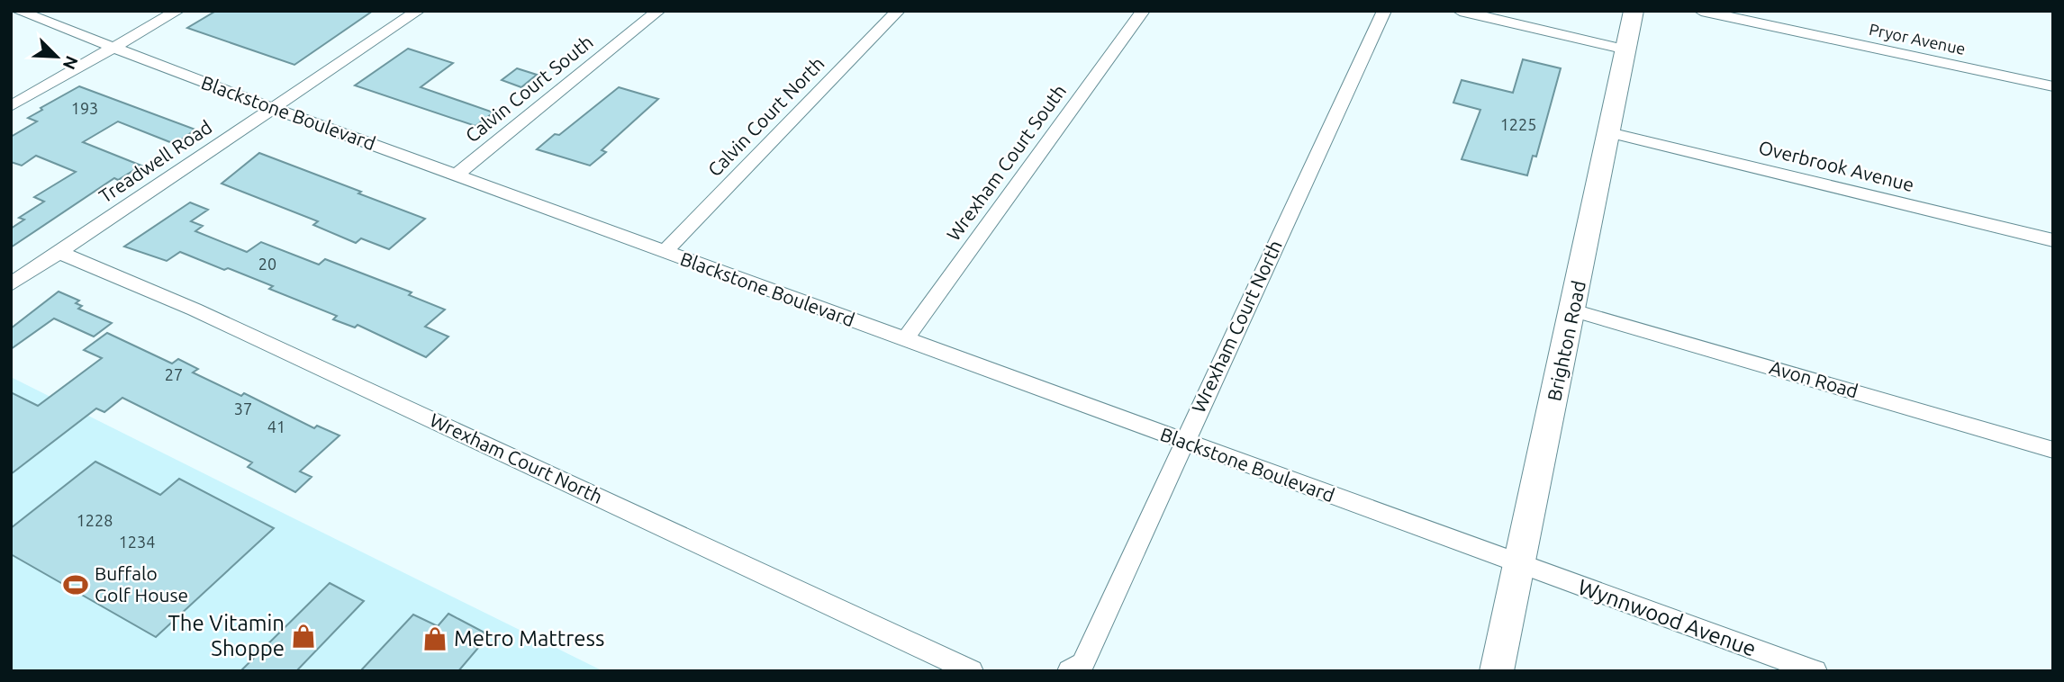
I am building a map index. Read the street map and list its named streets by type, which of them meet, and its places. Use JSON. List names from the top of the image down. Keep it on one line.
{"streets":{"street":["Pryor Avenue","Calvin Court South","Blackstone Boulevard","Calvin Court North","Treadwell Road","Wrexham Court South","Overbrook Avenue","Wrexham Court North","Brighton Road","Avon Road","Wynnwood Avenue"]},"crossings":[["Calvin Court South","Blackstone Boulevard"],["Blackstone Boulevard","Calvin Court North"],["Blackstone Boulevard","Treadwell Road"],["Blackstone Boulevard","Wrexham Court South"],["Blackstone Boulevard","Wrexham Court North"],["Blackstone Boulevard","Brighton Road"],["Blackstone Boulevard","Wynnwood Avenue"],["Treadwell Road","Wrexham Court North"],["Overbrook Avenue","Brighton Road"],["Brighton Road","Avon Road"],["Brighton Road","Wynnwood Avenue"]],"places":{"sports":["Buffalo Golf House"],"shop":["The Vitamin Shoppe","Metro Mattress"]},"house_numbers":["193","1225","20","27","37","41","1228","1234"],"north":"bottom right"}
